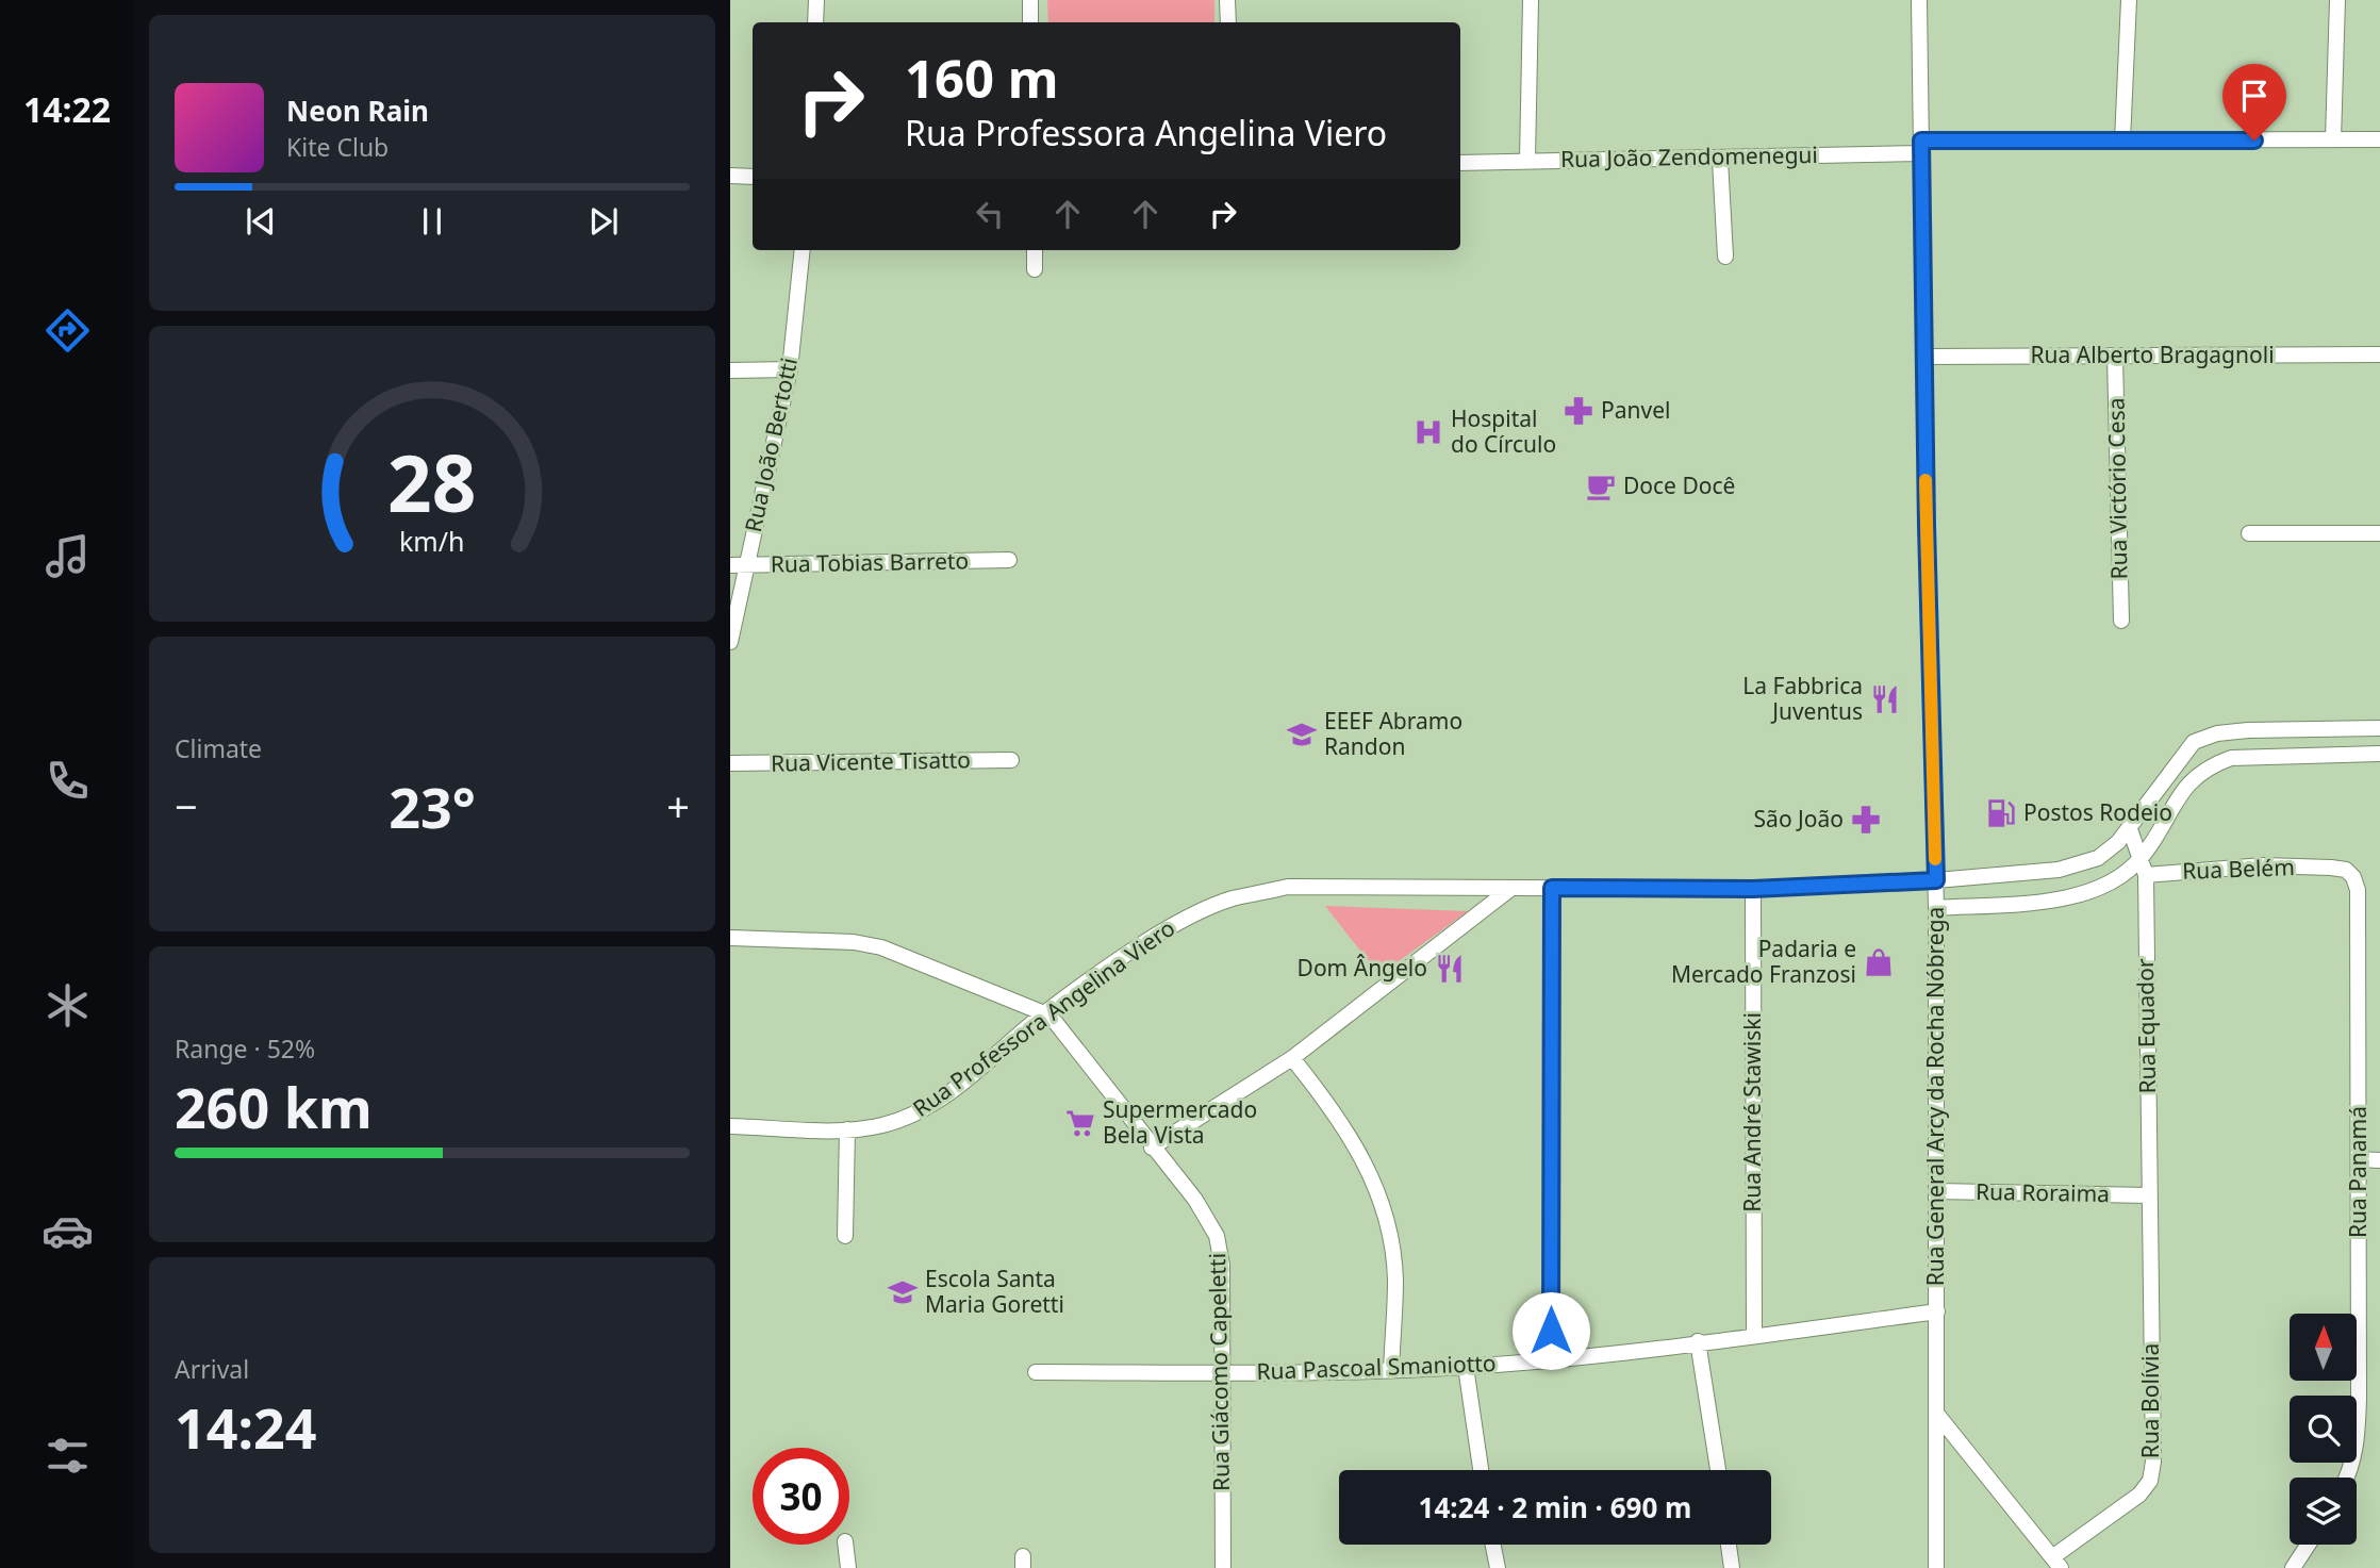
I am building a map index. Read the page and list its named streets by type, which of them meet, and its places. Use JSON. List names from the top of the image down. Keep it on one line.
{"streets":{"street":["Rua João Zendomenegui","Rua Alberto Bragagnoli","Rua João Bertotti","Rua Victório Cesa","Rua Tobias Barreto","Rua Vicente Tisatto","Rua Belém","Rua Professora Angelina Viero","Rua Equador","Rua General Arcy da Rocha Nóbrega","Rua André Stawiski","Rua Panamá","Rua Roraima","Rua Pascoal Smaniotto","Rua Giácomo Capeletti","Rua Bolívia"]},"crossings":[["Rua João Zendomenegui","Rua General Arcy da Rocha Nóbrega"],["Rua Alberto Bragagnoli","Rua Victório Cesa"],["Rua Alberto Bragagnoli","Rua General Arcy da Rocha Nóbrega"],["Rua João Bertotti","Rua Tobias Barreto"],["Rua Belém","Rua Equador"],["Rua Belém","Rua Panamá"],["Rua Professora Angelina Viero","Rua Equador"],["Rua Professora Angelina Viero","Rua General Arcy da Rocha Nóbrega"],["Rua Professora Angelina Viero","Rua André Stawiski"],["Rua Professora Angelina Viero","Rua Giácomo Capeletti"],["Rua Equador","Rua Roraima"],["Rua Equador","Rua Bolívia"],["Rua General Arcy da Rocha Nóbrega","Rua Roraima"],["Rua General Arcy da Rocha Nóbrega","Rua Pascoal Smaniotto"],["Rua André Stawiski","Rua Pascoal Smaniotto"],["Rua Roraima","Rua Bolívia"],["Rua Pascoal Smaniotto","Rua Giácomo Capeletti"]],"places":{"pharmacy":["Panvel","São João"],"hospital":["Hospital do Círculo"],"cafe":["Doce Docê"],"restaurant":["La Fabbrica Juventus","Dom Ângelo"],"school or university":["EEEF Abramo Randon","Escola Santa Maria Goretti"],"fuel station":["Postos Rodeio"],"shop":["Padaria e Mercado Franzosi"],"supermarket":["Supermercado Bela Vista"]},"north":"top","page":{"tabs":"14:22","turn":["160 m","Rua Professora Angelina Viero"],"song":["Neon Rain","Kite Club"],"tile":["Climate",["Range · 52%","260 km"],["Arrival","14:24"]],"heat":["−","23°","+"],"limit":"30","trip":"14:24 · 2 min · 690 m","gauge":["28","km/h"]}}
